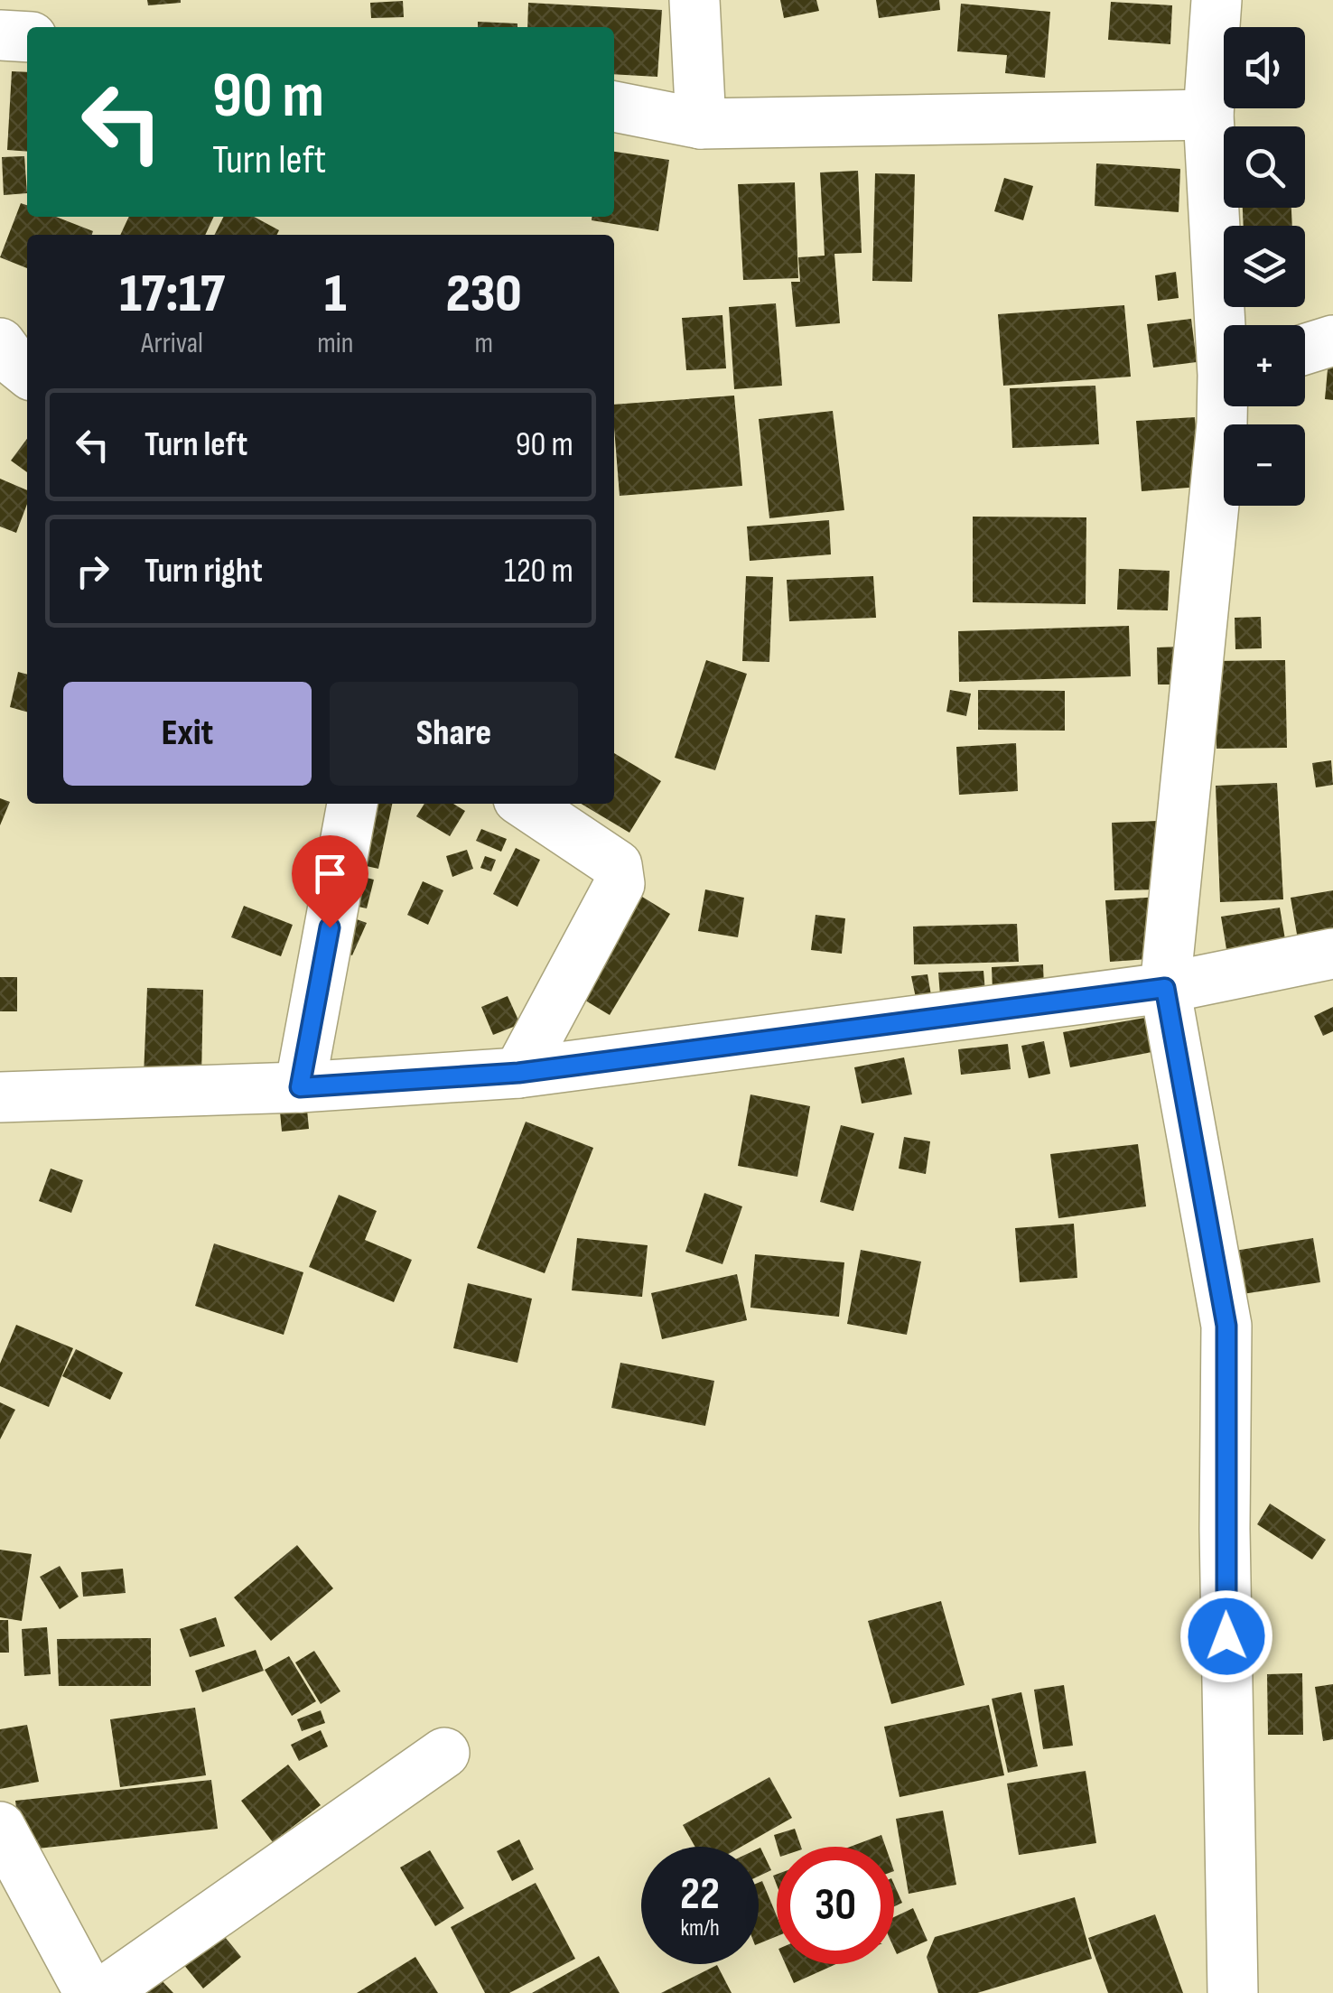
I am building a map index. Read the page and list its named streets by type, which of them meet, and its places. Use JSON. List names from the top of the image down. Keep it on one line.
{"page":{"map_buttons":["+","−"],"turn":["90 m","Turn left"],"eta":["17:17","Arrival","1","min","230","m"],"list":[{"name":"Turn left","value":"90 m"},{"name":"Turn right","value":"120 m"}],"buttons":["Exit","Share"],"speed":"22 km/h","limit":"30"}}
